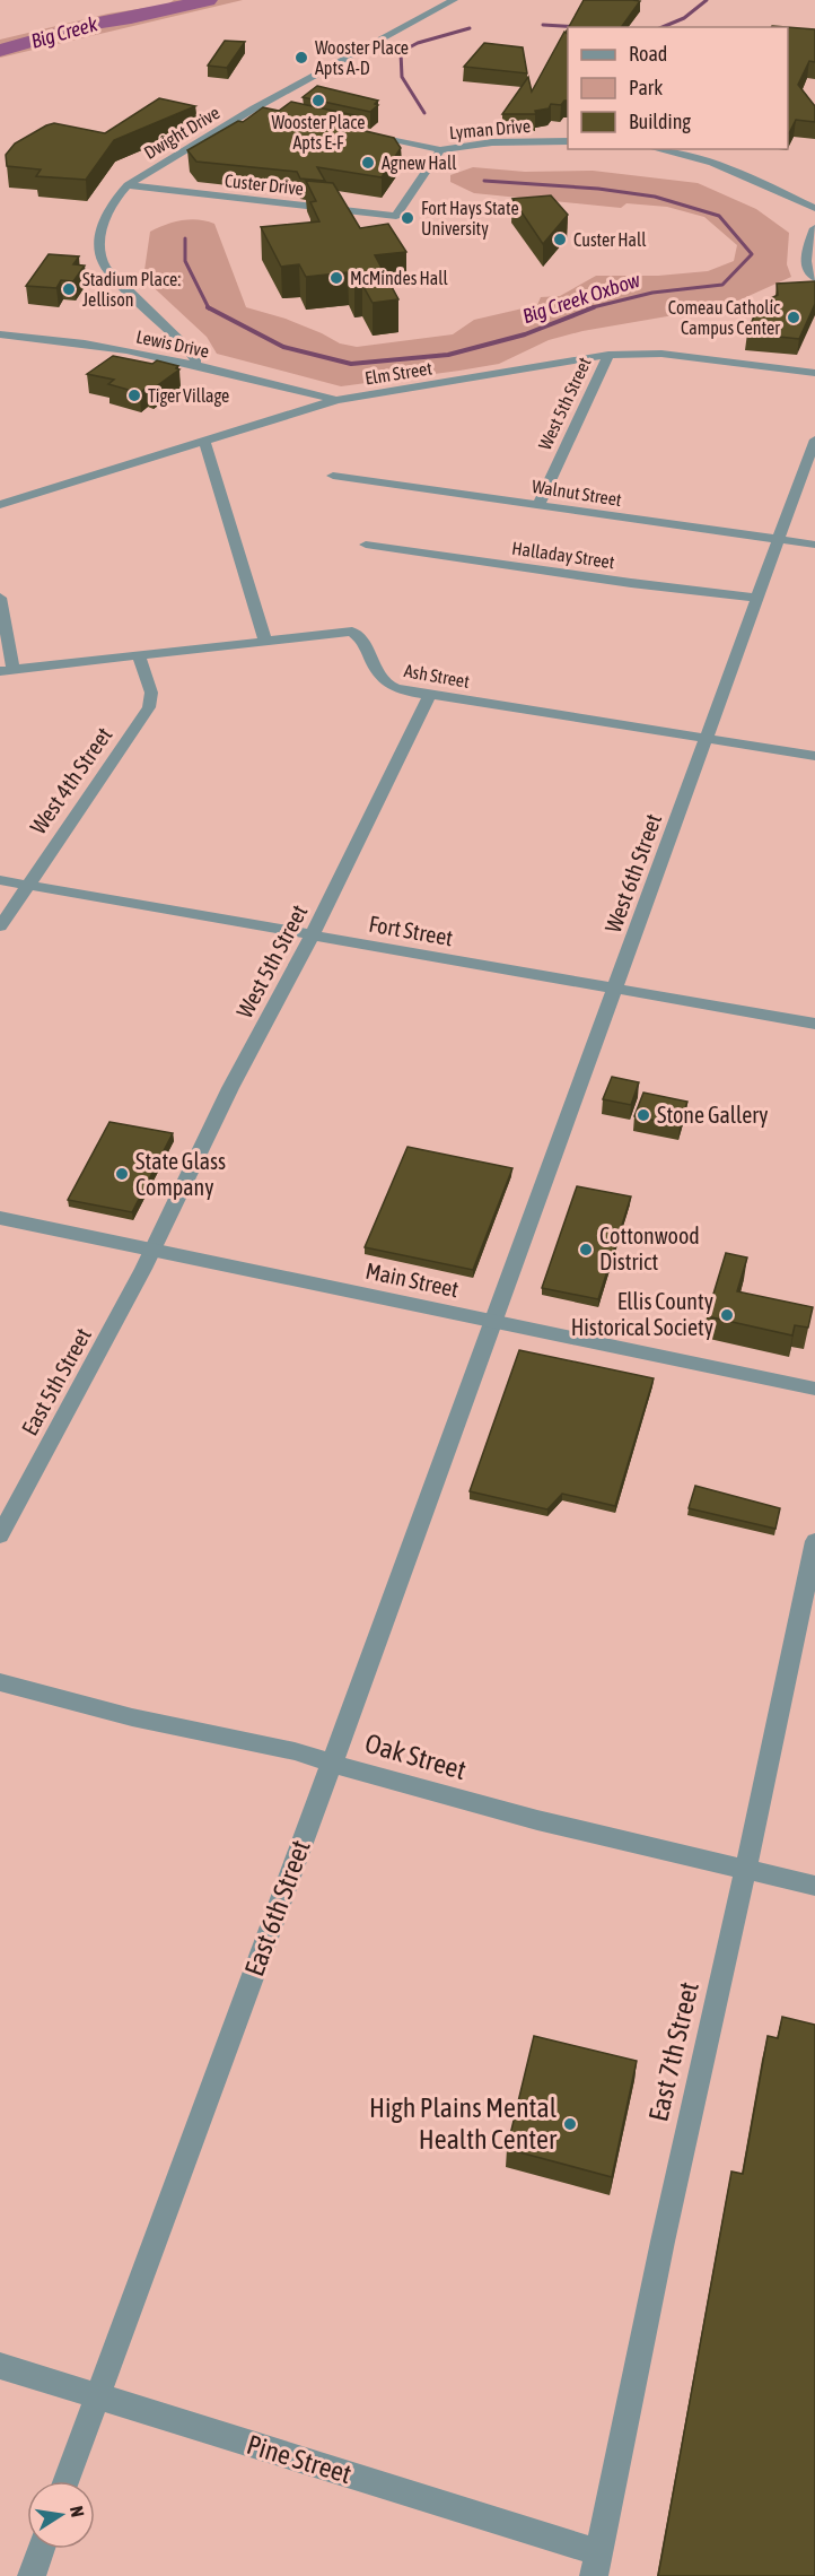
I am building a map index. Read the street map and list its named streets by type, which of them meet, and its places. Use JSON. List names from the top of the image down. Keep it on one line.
{"streets":{"street":["Lyman Drive","Dwight Drive","Custer Drive","Lewis Drive","Elm Street","West 5th Street","Walnut Street","Halladay Street","Ash Street","West 4th Street","West 6th Street","Fort Street","Main Street","East 5th Street","Oak Street","East 6th Street","East 7th Street","Pine Street"]},"crossings":[["Lyman Drive","Custer Drive"],["Dwight Drive","Custer Drive"],["Dwight Drive","Lewis Drive"],["Lewis Drive","Elm Street"],["Elm Street","West 5th Street"],["West 5th Street","Walnut Street"],["West 5th Street","Ash Street"],["West 5th Street","Fort Street"],["West 5th Street","Main Street"],["West 5th Street","East 5th Street"],["Walnut Street","West 6th Street"],["Halladay Street","West 6th Street"],["Ash Street","West 4th Street"],["Ash Street","West 6th Street"],["West 4th Street","Fort Street"],["West 6th Street","Fort Street"],["West 6th Street","Main Street"],["West 6th Street","East 6th Street"],["Main Street","East 5th Street"],["Main Street","East 6th Street"],["Oak Street","East 6th Street"],["Oak Street","East 7th Street"],["East 6th Street","Pine Street"],["East 7th Street","Pine Street"]],"water":["Big Creek","Big Creek Oxbow"],"places":["Wooster Place Apts A-D","Wooster Place Apts E-F","Agnew Hall","Fort Hays State University","Custer Hall","McMindes Hall","Stadium Place: Jellison","Comeau Catholic Campus Center","Tiger Village","Stone Gallery","State Glass Company","Cottonwood District","Ellis County Historical Society","High Plains Mental Health Center"],"legend":["Road","Park","Building"],"north":"right"}
